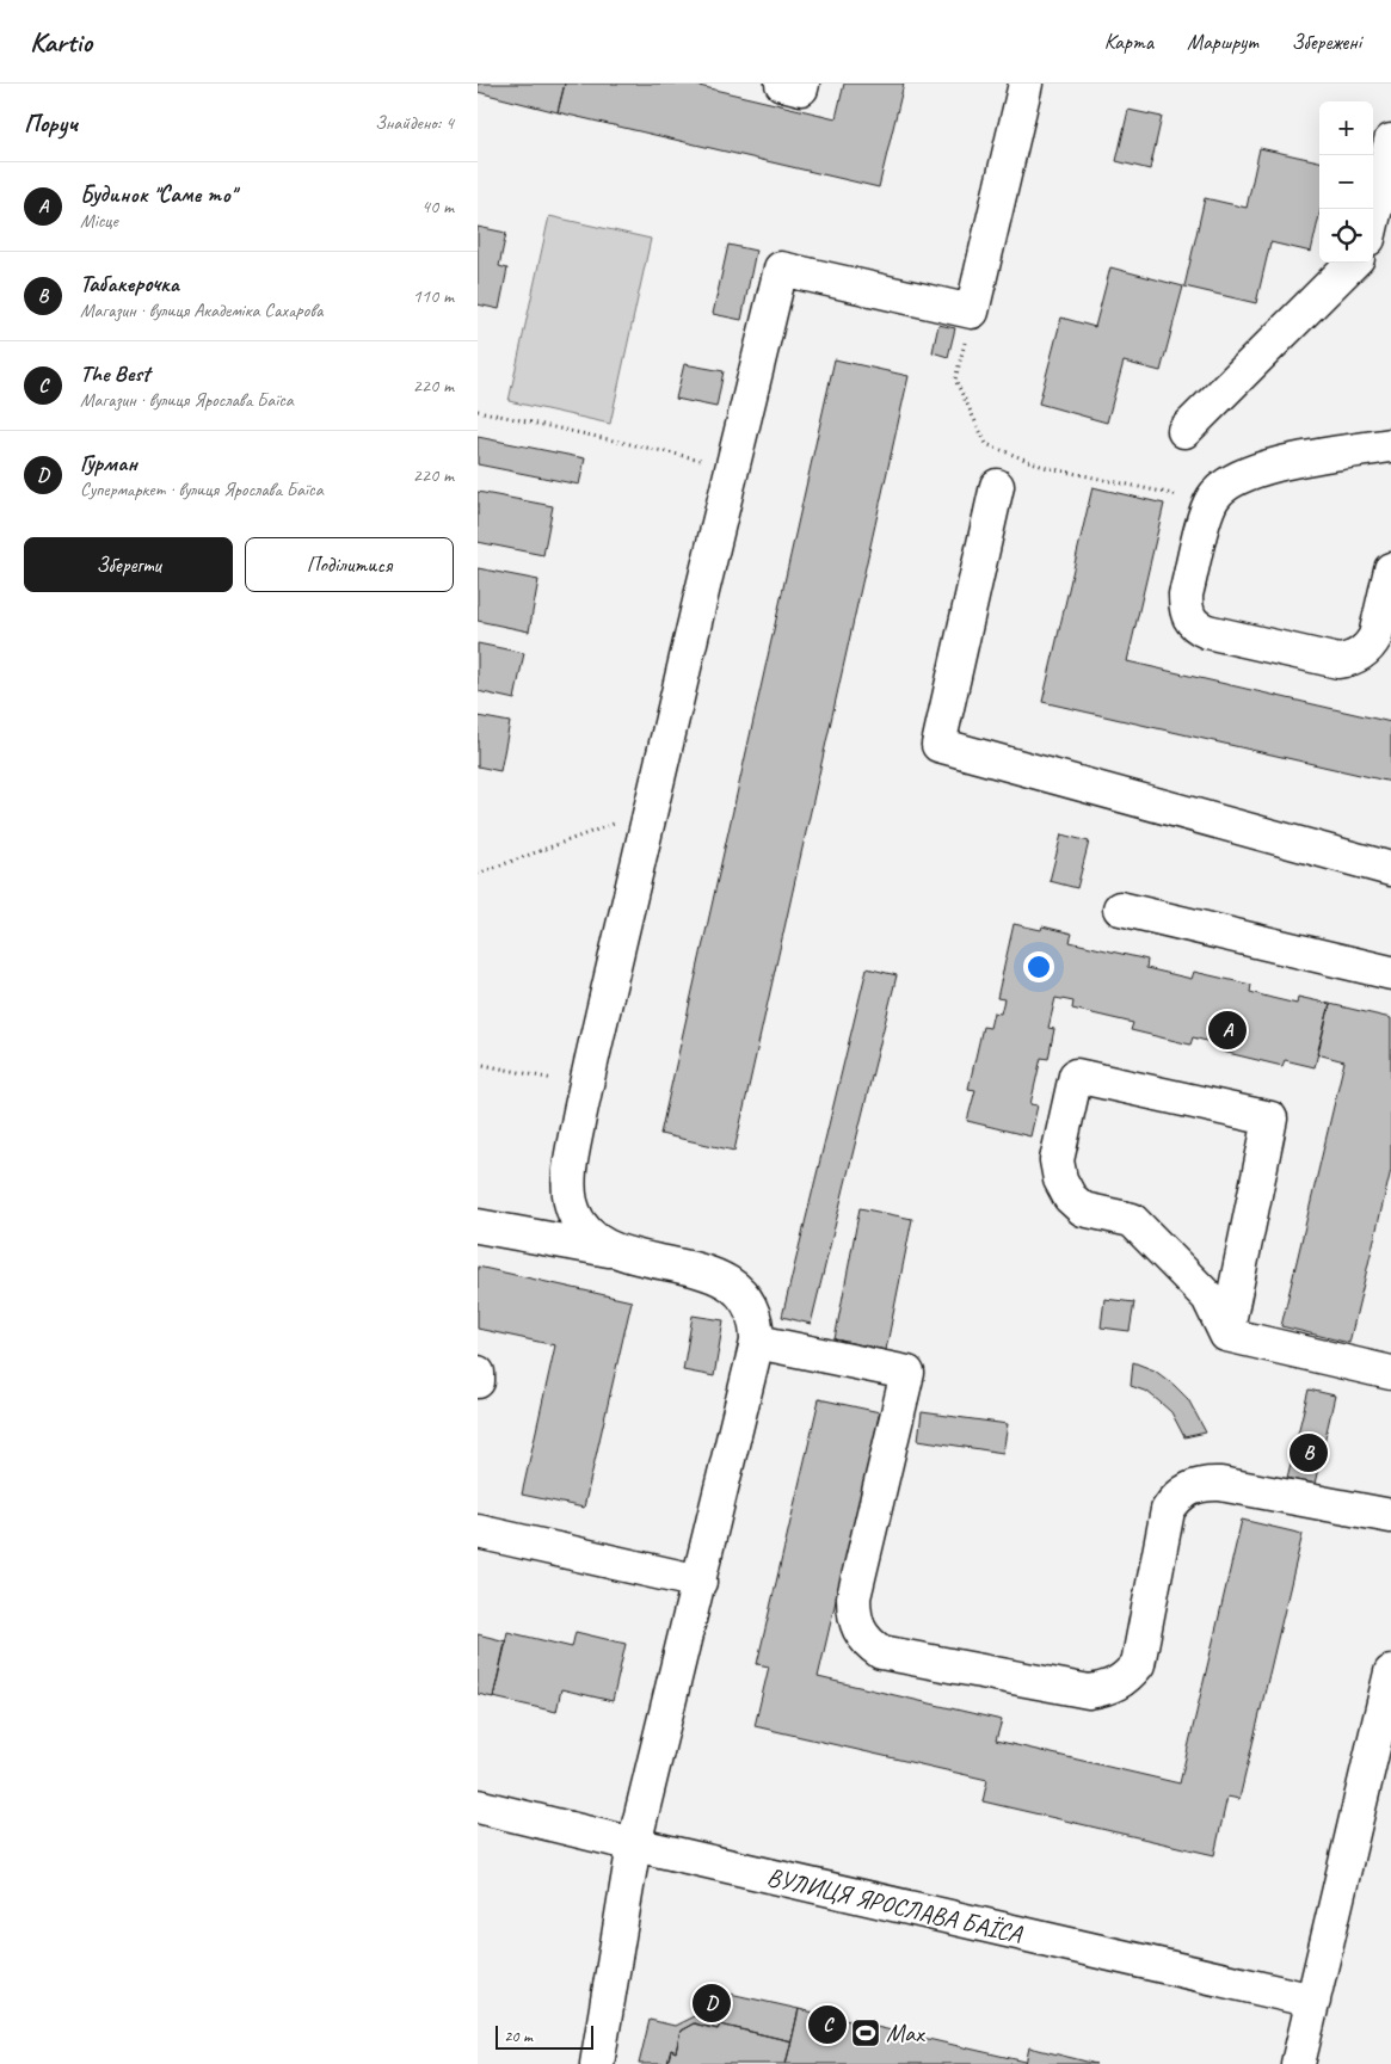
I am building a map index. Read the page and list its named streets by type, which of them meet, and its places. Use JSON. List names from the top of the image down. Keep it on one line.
{"streets":{"street":["ВУЛИЦЯ ЯРОСЛАВА БАЇСА"]},"places":{"sports":["Max"]},"scale_bar":"20 m","page":{"header":"Kartio","nav":["Карта","Маршрут","Збережені"],"heading":["Поруч","Знайдено: 4"],"map_buttons":["+","−"],"list":[{"mark":"A","name":"Будинок \"Саме то\"","note":"Місце","value":"40 m"},{"mark":"B","name":"Табакерочка","note":"Магазин · вулиця Академіка Сахарова","value":"110 m"},{"mark":"C","name":"The Best","note":"Магазин · вулиця Ярослава Баїса","value":"220 m"},{"mark":"D","name":"Гурман","note":"Супермаркет · вулиця Ярослава Баїса","value":"220 m"}],"buttons":["Зберегти","Поділитися"],"pins":["A","B","D","C"],"scale":"20 m"}}
